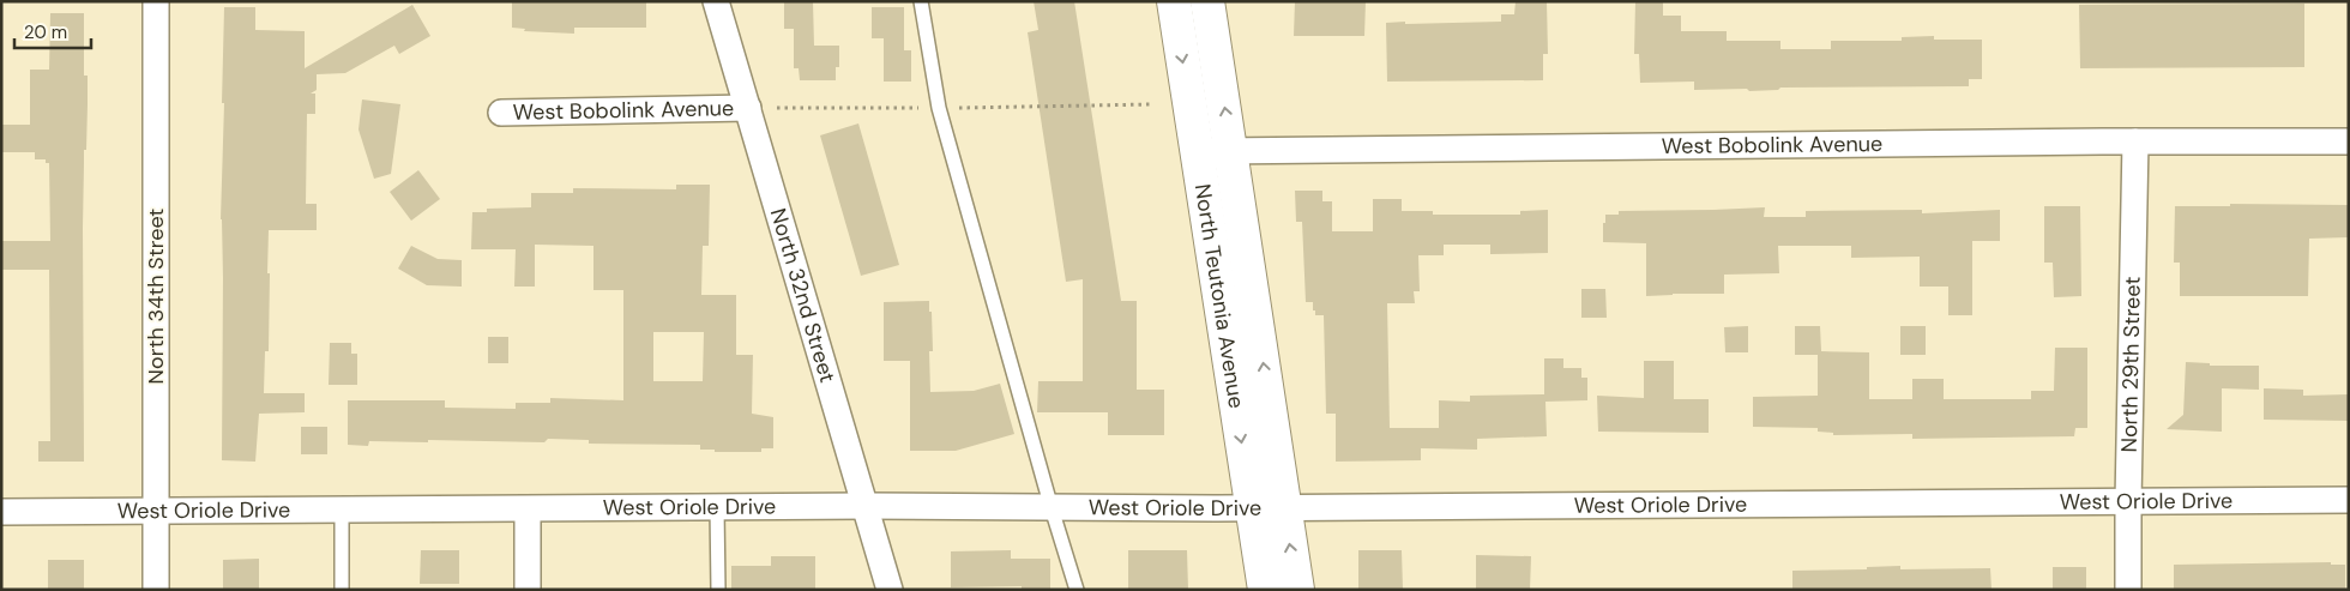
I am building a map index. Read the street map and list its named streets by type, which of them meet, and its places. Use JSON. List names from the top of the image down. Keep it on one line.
{"streets":{"main road":["North Teutonia Avenue"],"street":["West Bobolink Avenue","North 32nd Street","North 34th Street","North 29th Street","West Oriole Drive"]},"crossings":[["West Bobolink Avenue","North 32nd Street"],["West Bobolink Avenue","North Teutonia Avenue"],["West Bobolink Avenue","North 29th Street"],["North 32nd Street","West Oriole Drive"],["North 34th Street","West Oriole Drive"],["North Teutonia Avenue","West Oriole Drive"],["North 29th Street","West Oriole Drive"]],"scale_bar":"20 m"}
